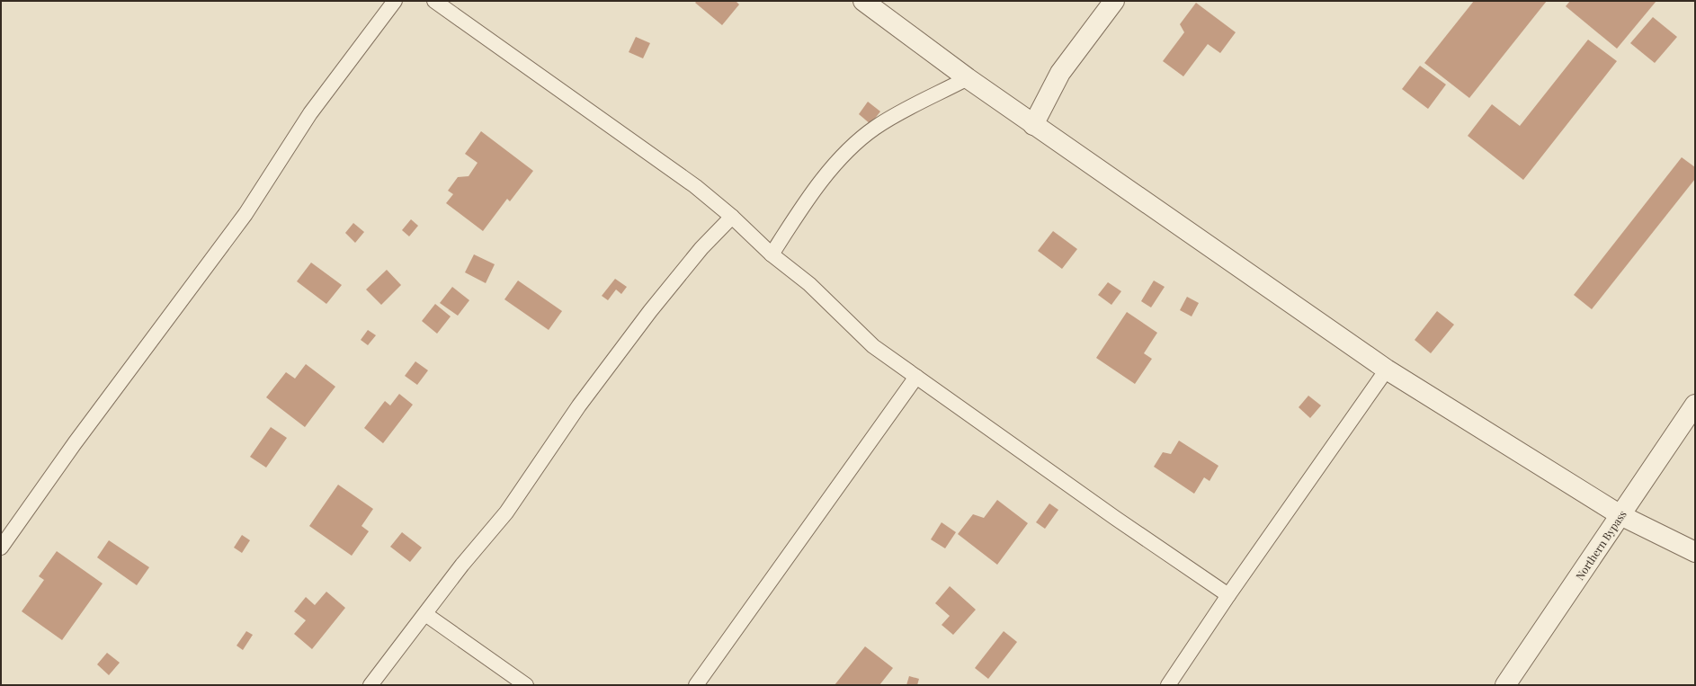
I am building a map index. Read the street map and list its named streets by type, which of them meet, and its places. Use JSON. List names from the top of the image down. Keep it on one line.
{"streets":{"street":["Northern Bypass"]}}
